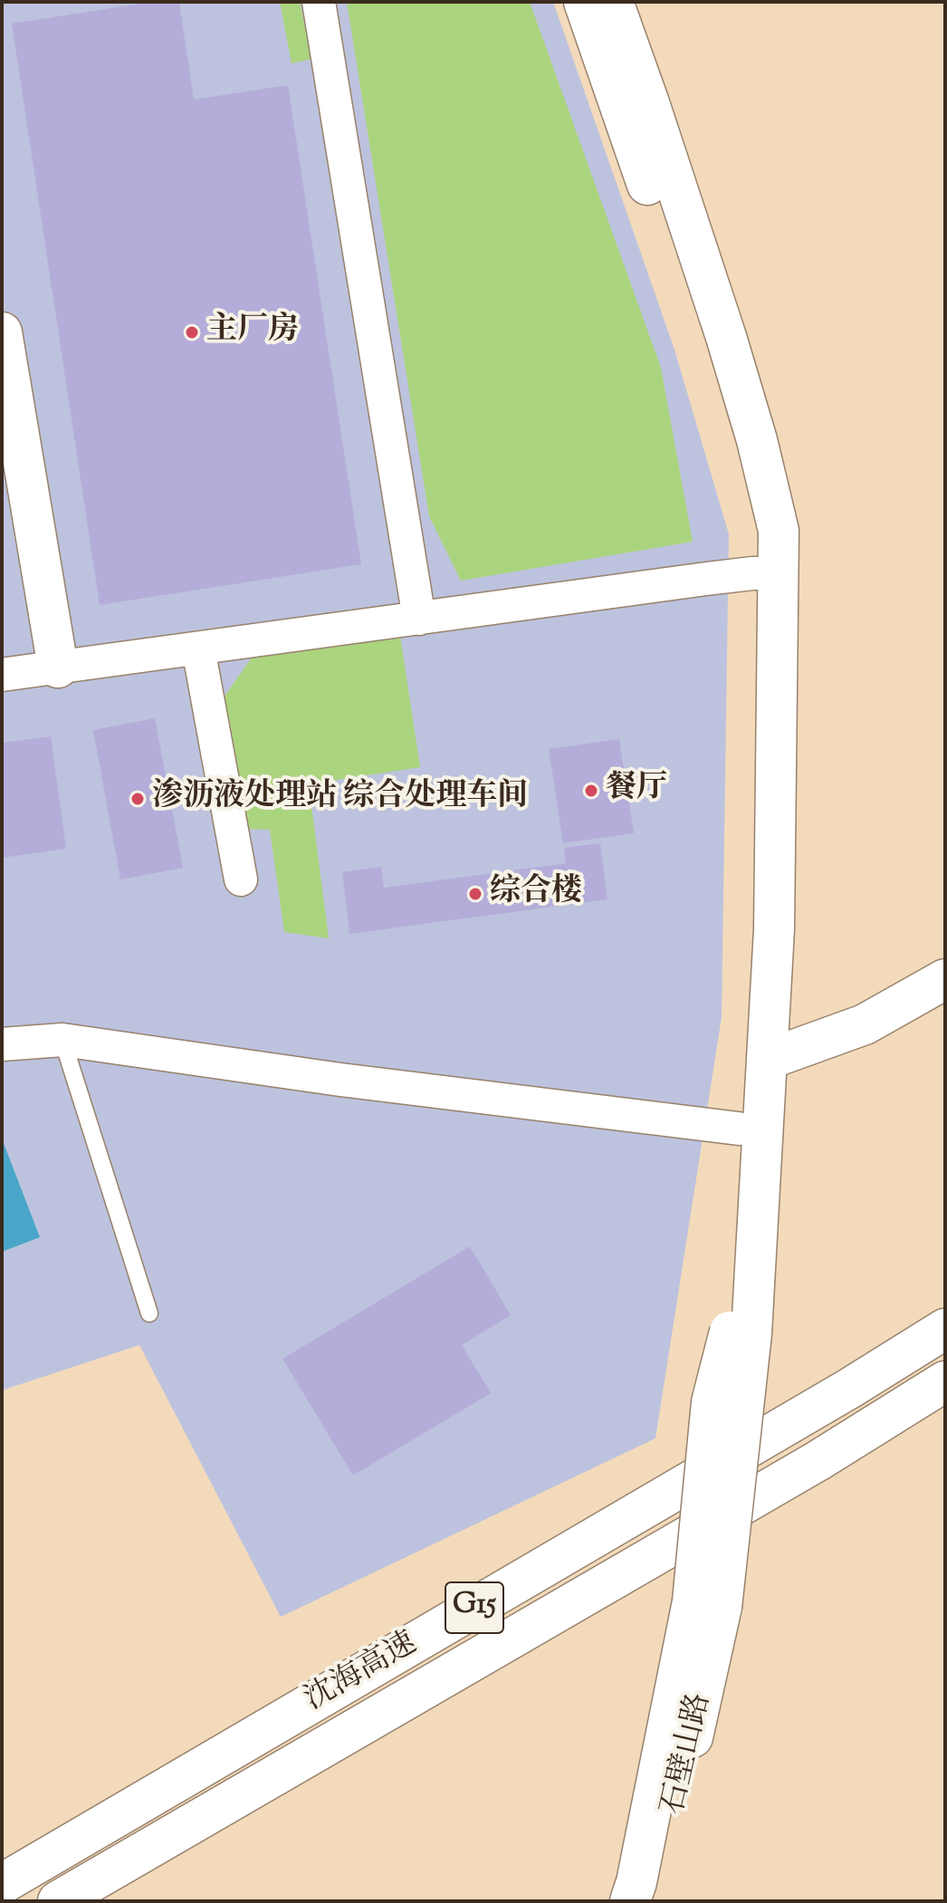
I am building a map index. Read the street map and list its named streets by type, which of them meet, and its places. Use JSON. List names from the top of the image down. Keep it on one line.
{"streets":{"main road":["G15","沈海高速","石壁山路"]},"places":["主厂房","餐厅","渗沥液处理站 综合处理车间","综合楼"]}
